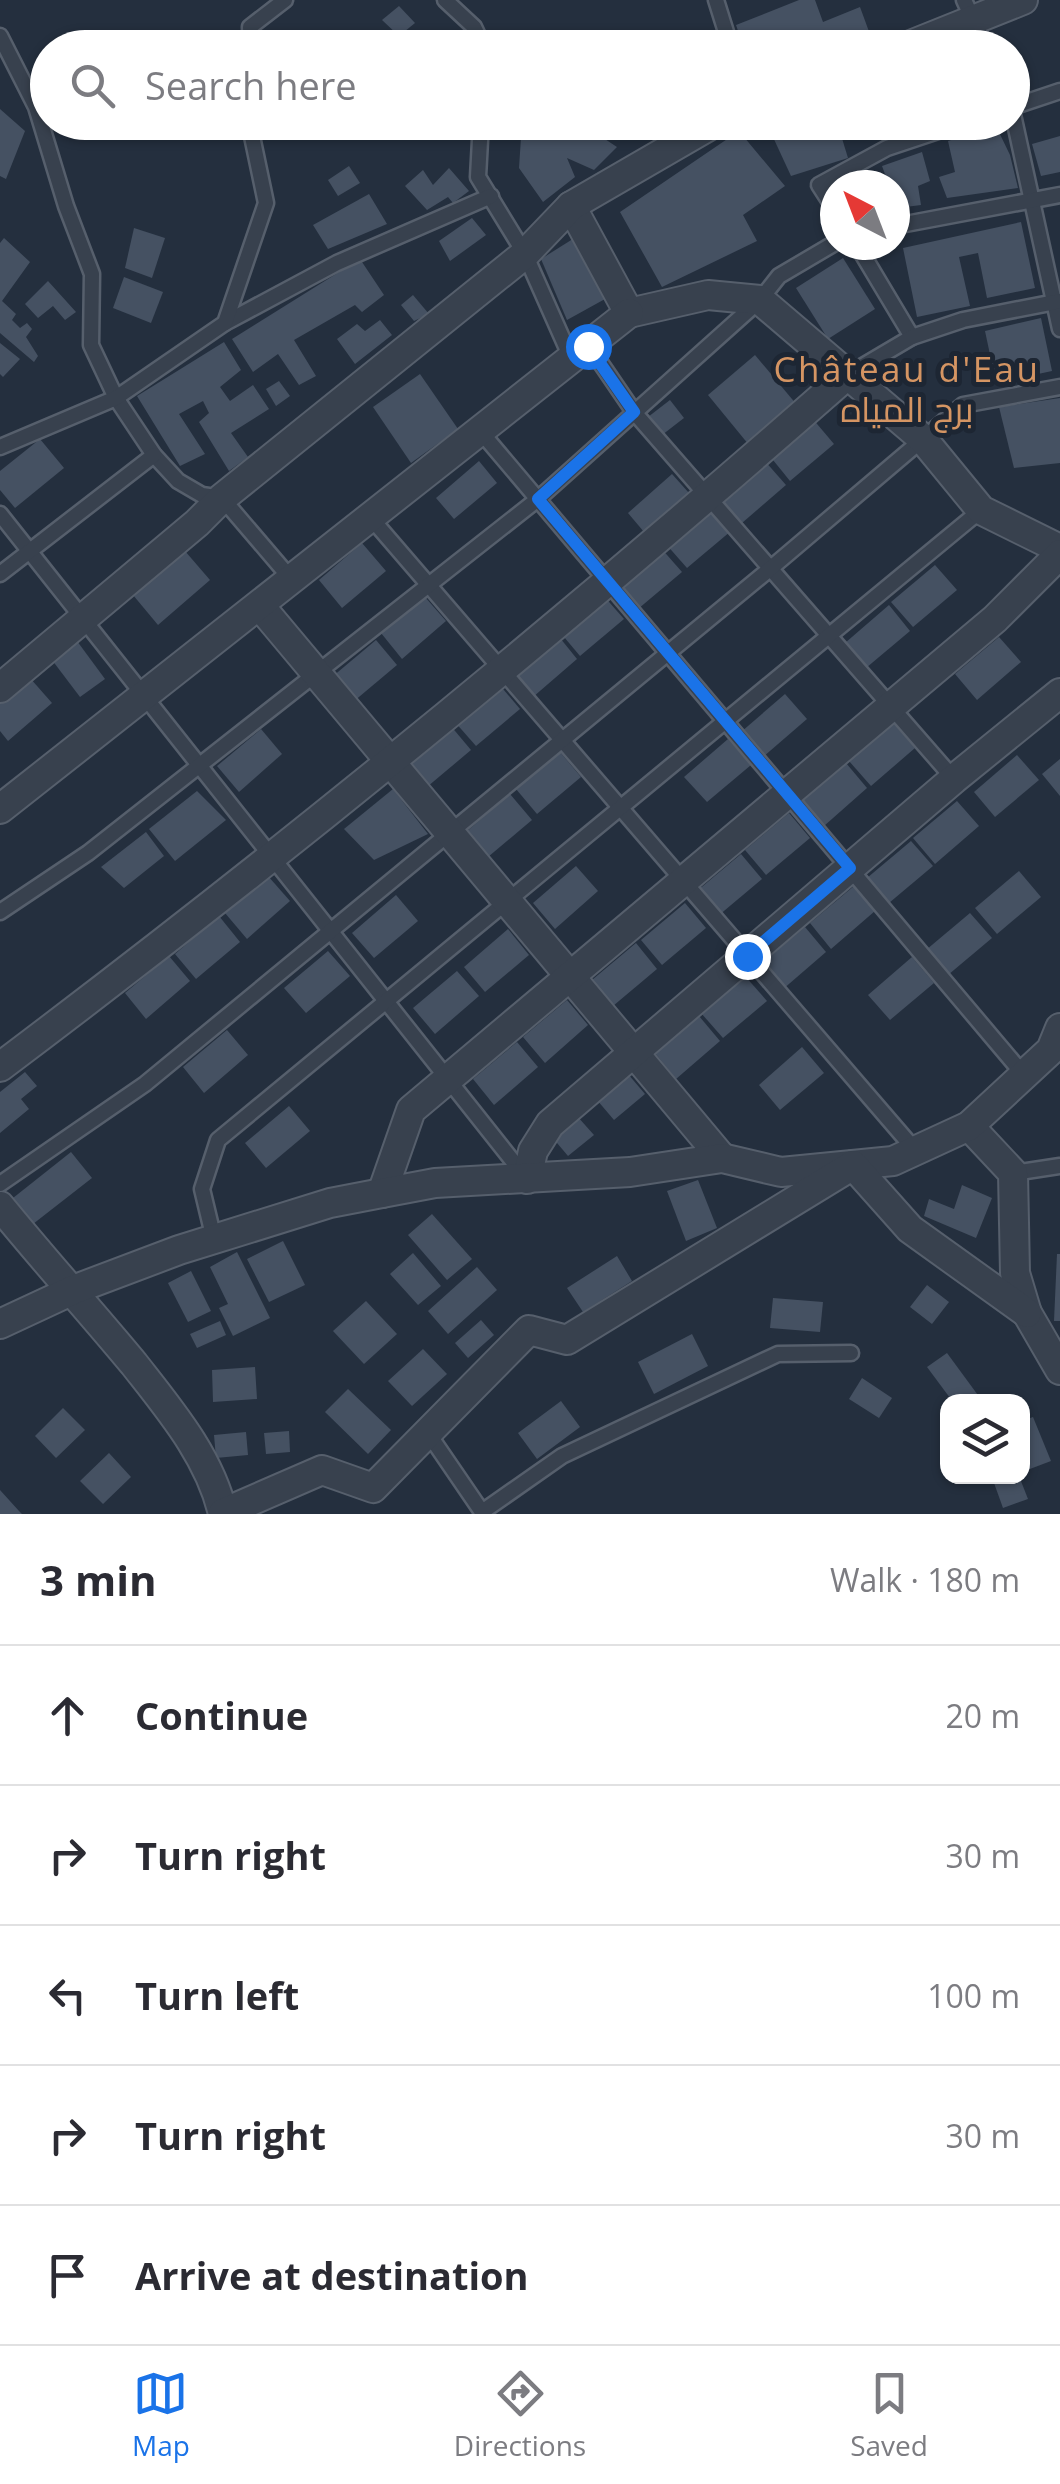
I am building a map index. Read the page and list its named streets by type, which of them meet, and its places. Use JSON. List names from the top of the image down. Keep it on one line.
{"districts":["Château d'Eau برج المياه"],"north":"top left","page":{"search":"Search here","heading":["3 min","Walk · 180 m"],"list":[["Continue","20 m"],["Turn right","30 m"],["Turn left","100 m"],["Turn right","30 m"],"Arrive at destination"],"nav":["Map","Directions","Saved"]}}
